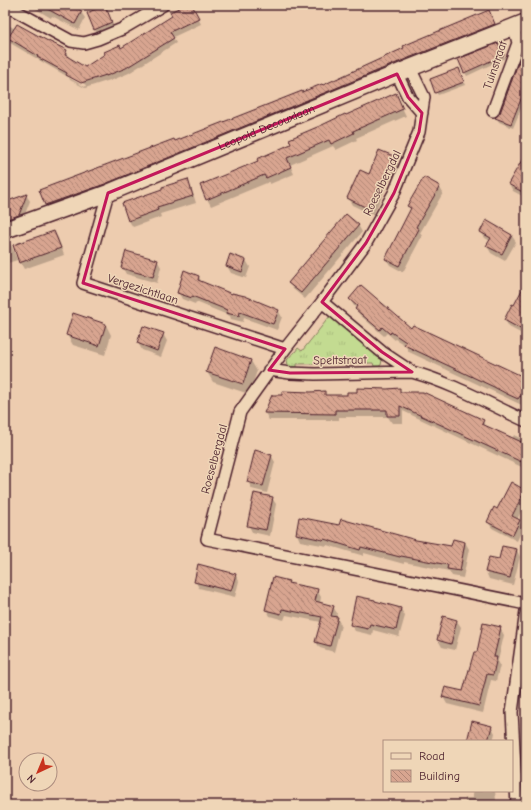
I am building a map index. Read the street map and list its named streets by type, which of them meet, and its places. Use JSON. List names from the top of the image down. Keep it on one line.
{"streets":{"street":["Tuinstraat","Leopold Decouxlaan","Roeselbergdal","Vergezichtlaan","Speltstraat"]},"crossings":[["Tuinstraat","Leopold Decouxlaan"],["Leopold Decouxlaan","Roeselbergdal"],["Leopold Decouxlaan","Vergezichtlaan"],["Roeselbergdal","Vergezichtlaan"],["Roeselbergdal","Speltstraat"]],"legend":["Road","Building"],"north":"bottom left"}
